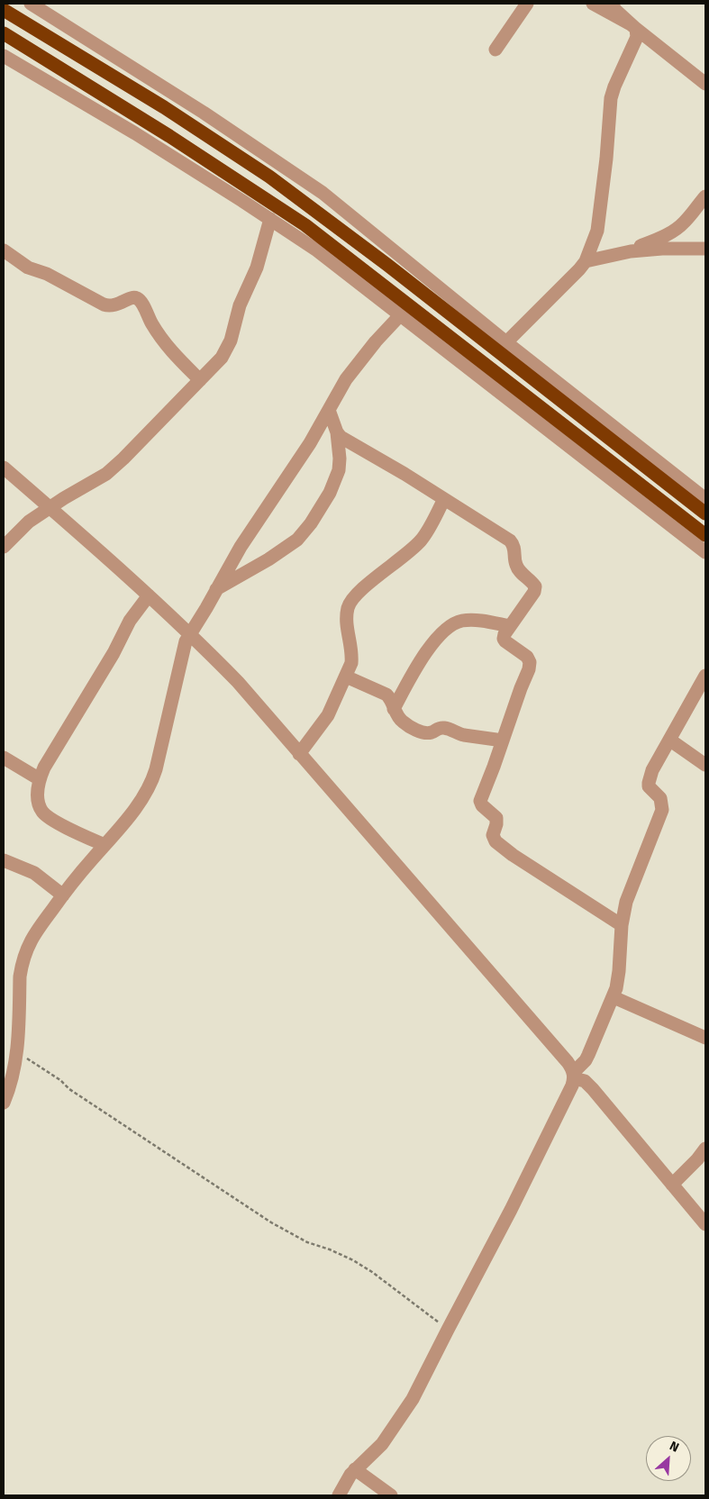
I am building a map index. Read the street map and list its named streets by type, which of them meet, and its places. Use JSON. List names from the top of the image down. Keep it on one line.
{"north":"top right"}
